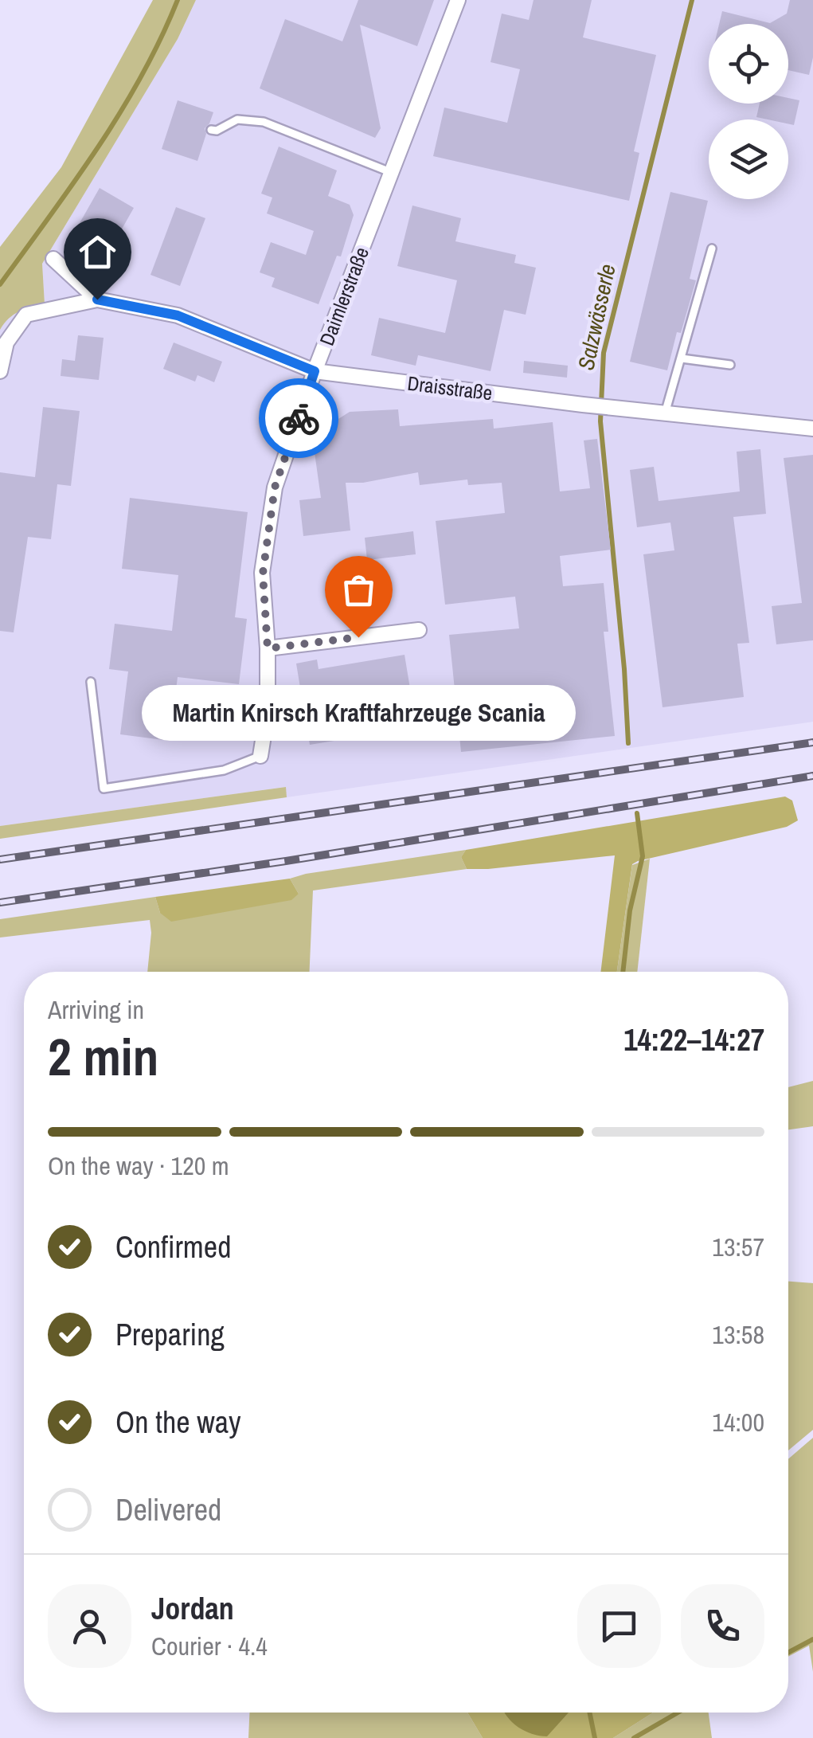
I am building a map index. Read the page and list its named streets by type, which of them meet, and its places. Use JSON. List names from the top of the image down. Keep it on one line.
{"streets":{"street":["Daimlerstraße","Draisstraße"]},"crossings":[["Daimlerstraße","Draisstraße"]],"water":["Salzwässerle"],"places":["Martin Knirsch Kraftfahrzeuge Scania"],"page":{"bubble":"Martin Knirsch Kraftfahrzeuge Scania","heading":["2 min","Arriving in","14:22–14:27"],"panel":["Jordan","Courier · 4.4"],"bar":"On the way · 120 m","list":[["Confirmed","13:57"],["Preparing","13:58"],["On the way","14:00"],"Delivered"]}}
